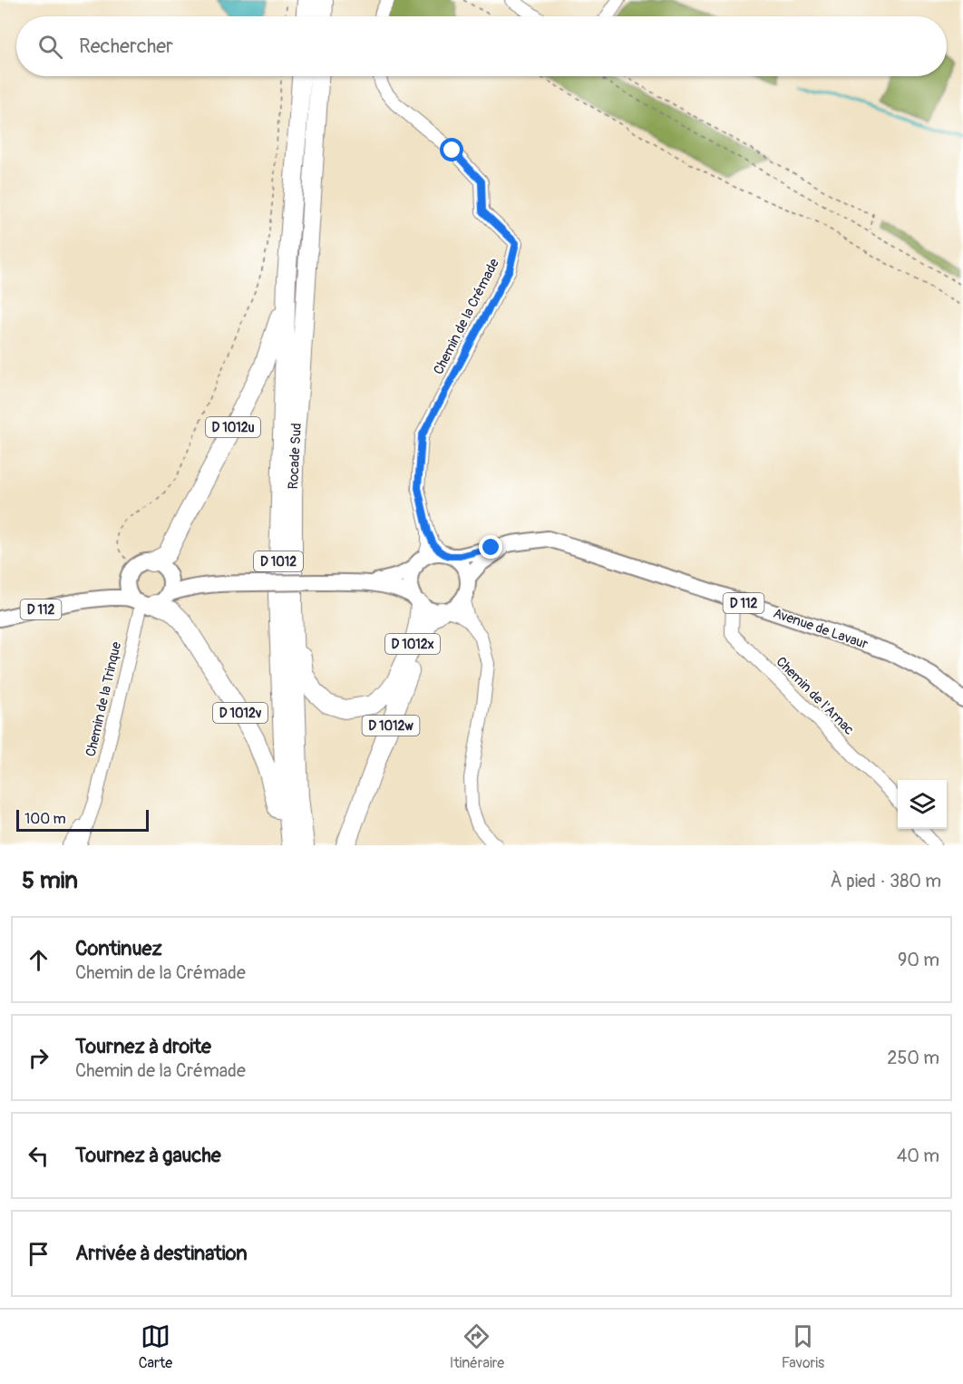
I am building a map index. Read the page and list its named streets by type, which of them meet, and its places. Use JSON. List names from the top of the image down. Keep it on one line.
{"streets":{"highway":["D 1012u","Rocade Sud","D 1012","D 1012x","D 1012v","D 1012w"],"main road":["D 112","Avenue de Lavaur"],"street":["Chemin de la Crémade","Chemin de l'Arnac","Chemin de la Trinque"]},"crossings":[["D 1012u","Rocade Sud"],["D 1012u","D 112"],["Rocade Sud","D 1012x"],["D 112","Avenue de Lavaur"],["D 112","D 1012x"],["D 112","Chemin de la Trinque"],["D 112","D 1012v"],["D 112","D 1012w"],["Avenue de Lavaur","Chemin de l'Arnac"],["D 1012x","D 1012w"],["Chemin de la Trinque","D 1012v"]],"scale_bar":"100 m","page":{"search":"Rechercher","scale":"100 m","heading":["5 min","À pied · 380 m"],"list":[["Continuez","Chemin de la Crémade","90 m"],["Tournez à droite","Chemin de la Crémade","250 m"],["Tournez à gauche","40 m"],"Arrivée à destination"],"nav":["Carte","Itinéraire","Favoris"]}}
